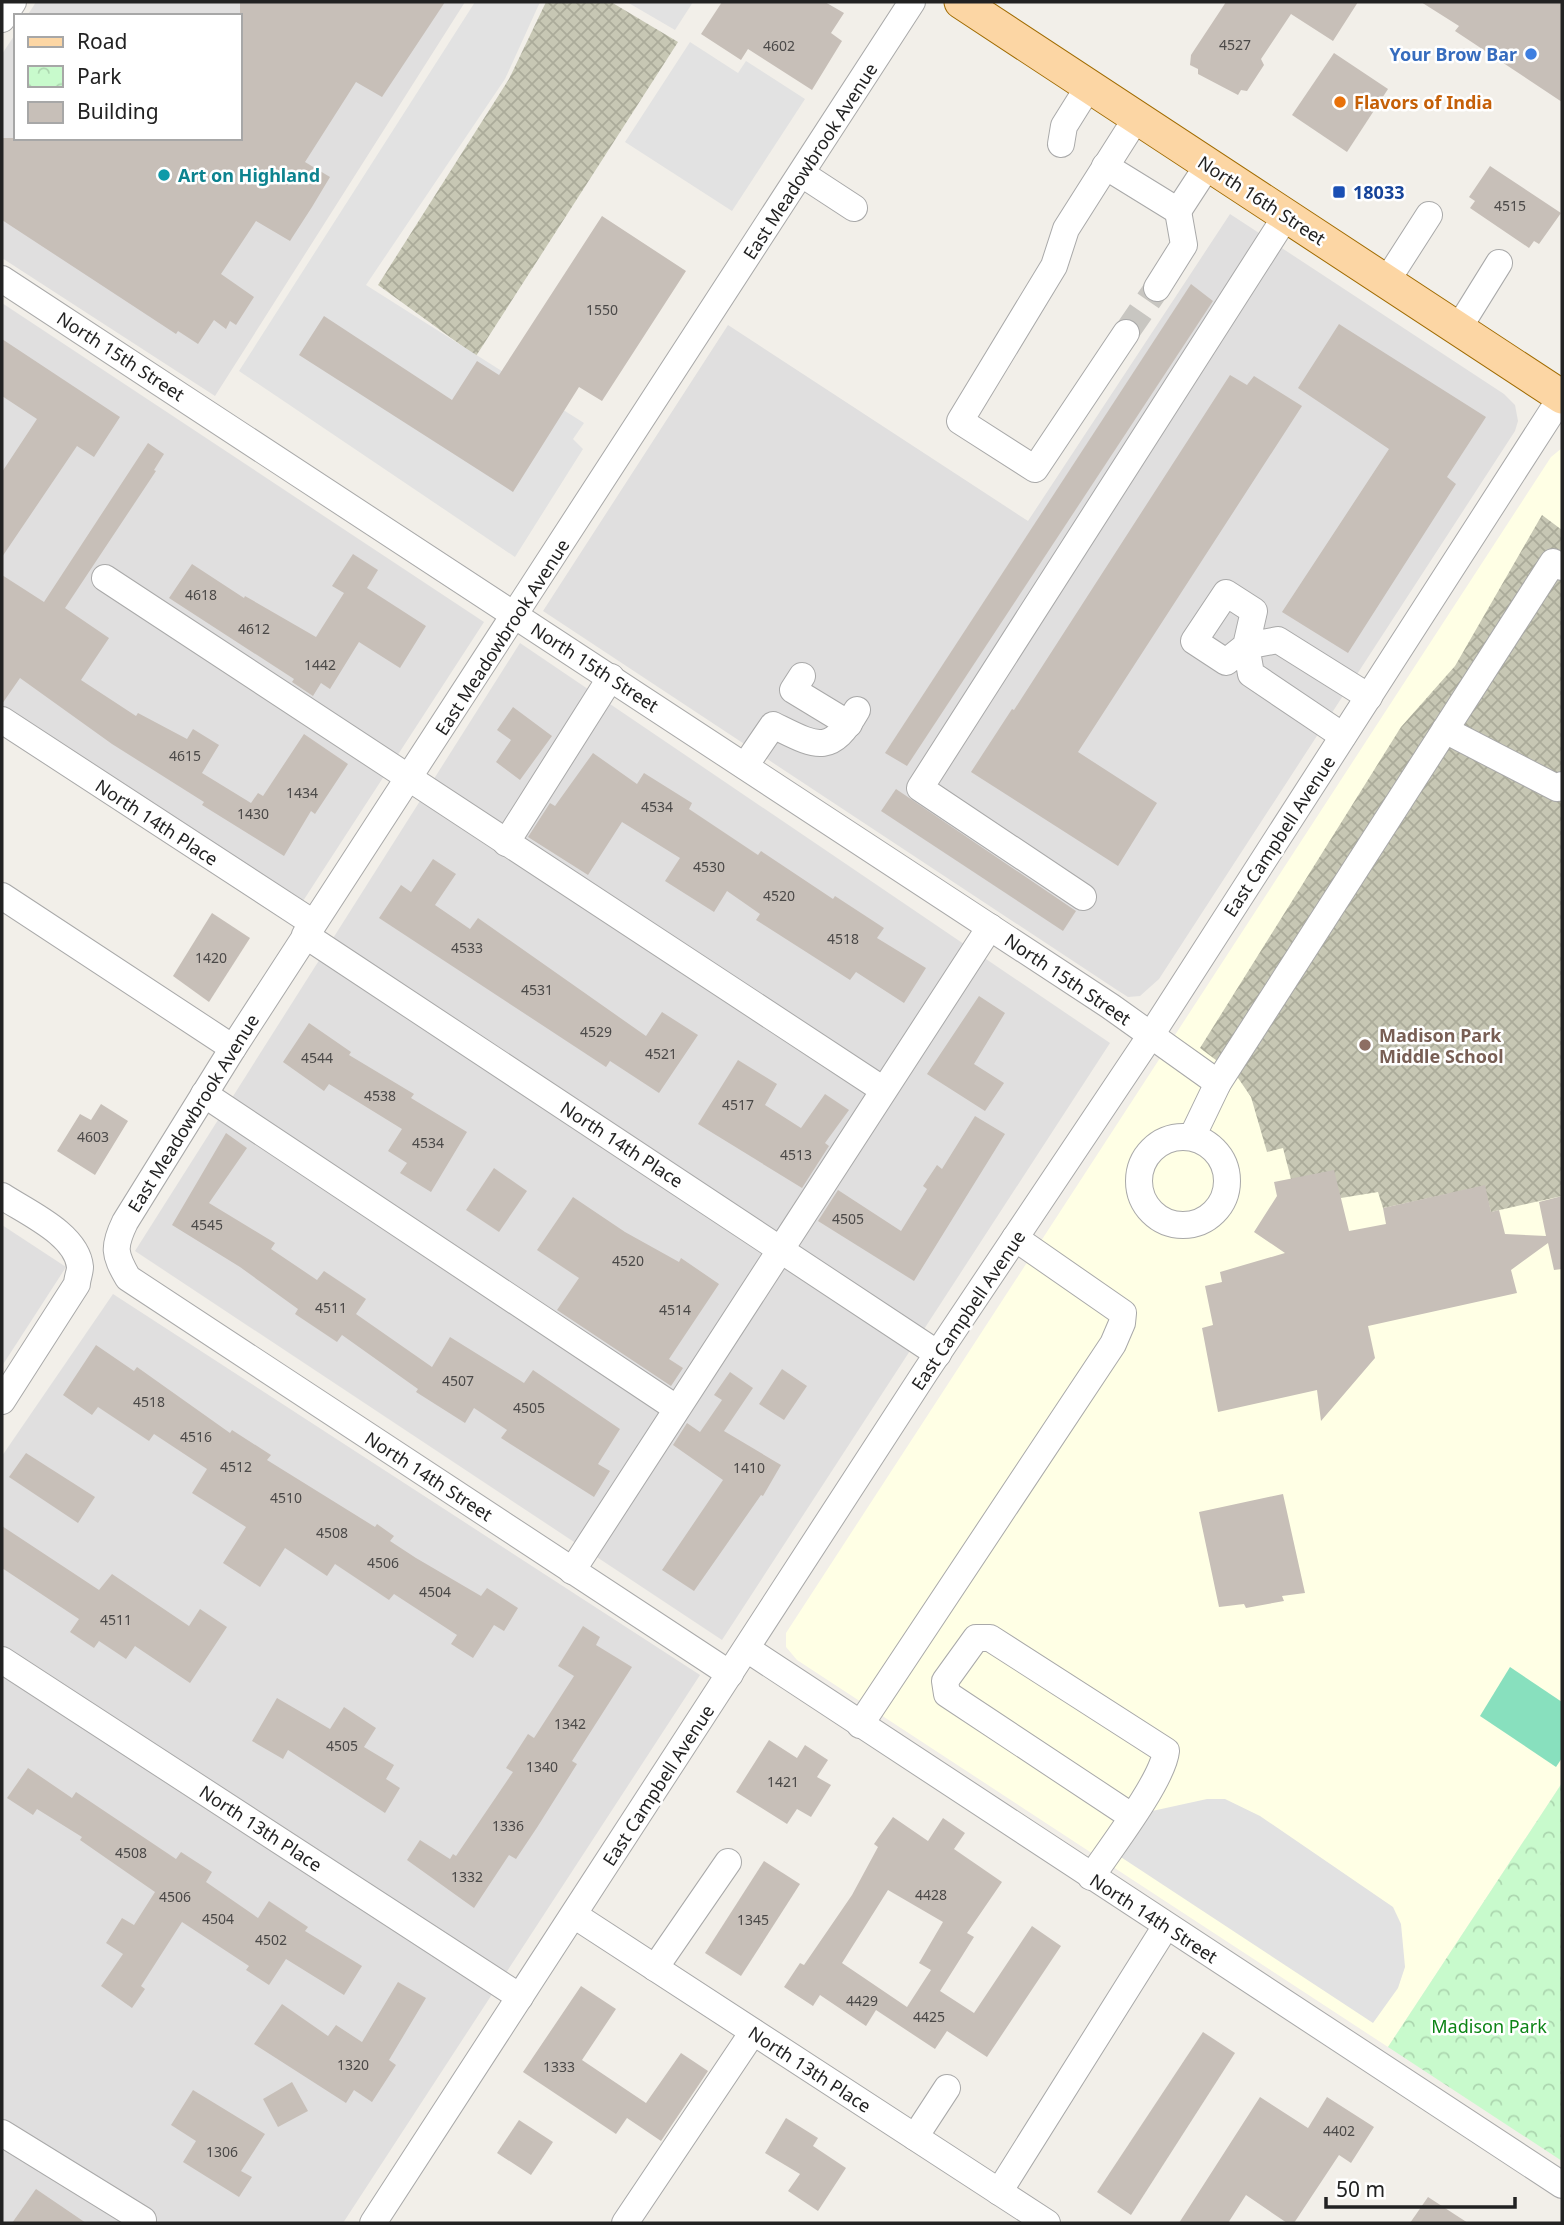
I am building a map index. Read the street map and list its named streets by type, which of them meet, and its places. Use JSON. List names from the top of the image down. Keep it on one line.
{"streets":{"main road":["North 16th Street"],"street":["East Meadowbrook Avenue","North 15th Street","North 14th Place","East Campbell Avenue","North 14th Street","North 13th Place"]},"crossings":[["East Meadowbrook Avenue","North 15th Street"],["East Meadowbrook Avenue","North 14th Place"],["East Meadowbrook Avenue","North 14th Street"],["North 16th Street","East Campbell Avenue"],["North 15th Street","East Campbell Avenue"],["North 14th Place","East Campbell Avenue"],["East Campbell Avenue","North 14th Street"],["East Campbell Avenue","North 13th Place"]],"parks":["Madison Park"],"places":{"other":["Your Brow Bar","Flavors of India","Art on Highland","Madison Park Middle School"],"transit":["18033"]},"house_numbers":["4527","4602","4515","1550","4618","4612","1442","4615","1434","4534","1430","4530","4520","4518","4533","1420","4531","4529","4521","4544","4538","4517","4603","4534","4513","4505","4545","4520","4511","4514","4507","4518","4505","4516","4512","1410","4510","4508","4506","4504","4511","1342","4505","1340","1421","1336","4508","1332","4428","4506","4504","1345","4502","4429","4425","1320","1333","4402","1306"],"legend":["Road","Park","Building"],"scale_bar":"50 m"}
